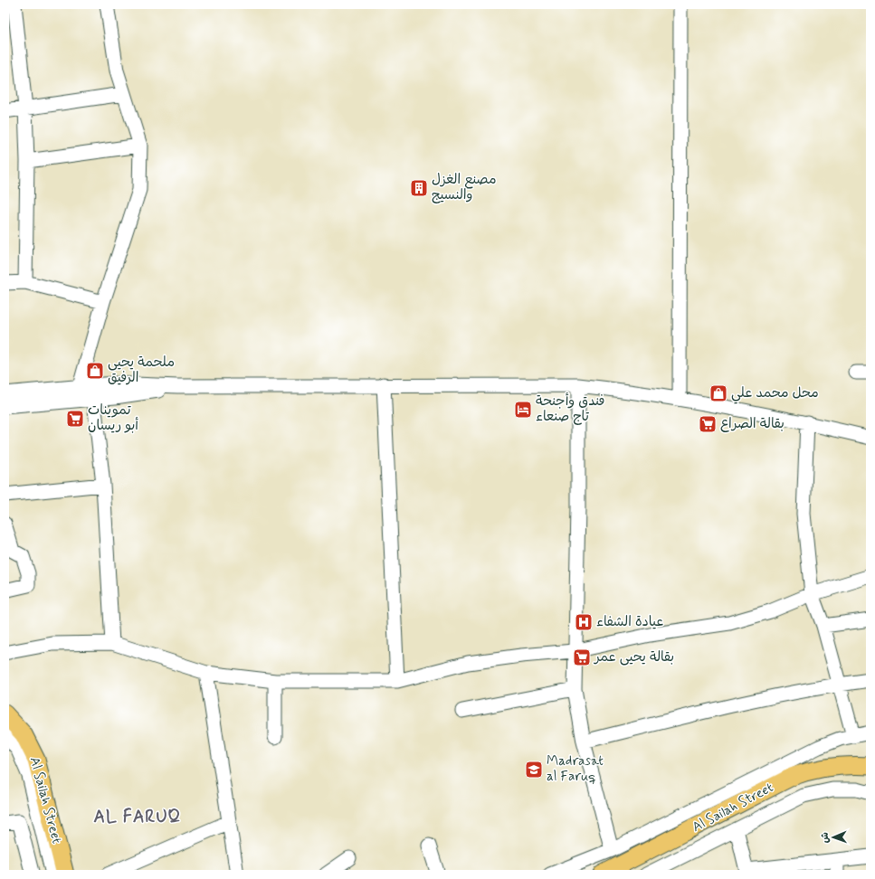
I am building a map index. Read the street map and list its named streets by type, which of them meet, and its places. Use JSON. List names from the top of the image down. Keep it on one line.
{"streets":{"main road":["Al Sailah Street"]},"districts":["AL FARUQ"],"places":{"building":["مصنع الغزل والنسيج"],"shop":["ملحمة يحيى الرفيق","محل محمد علي"],"hotel":["فندق وأجنحة تاج صنعاء"],"supermarket":["تموينات أبو ريسان","بقالة الصراع","بقالة يحيى عمر"],"hospital":["عيادة الشفاء"],"school or university":["Madrasat al Faruq"]},"north":"left"}
